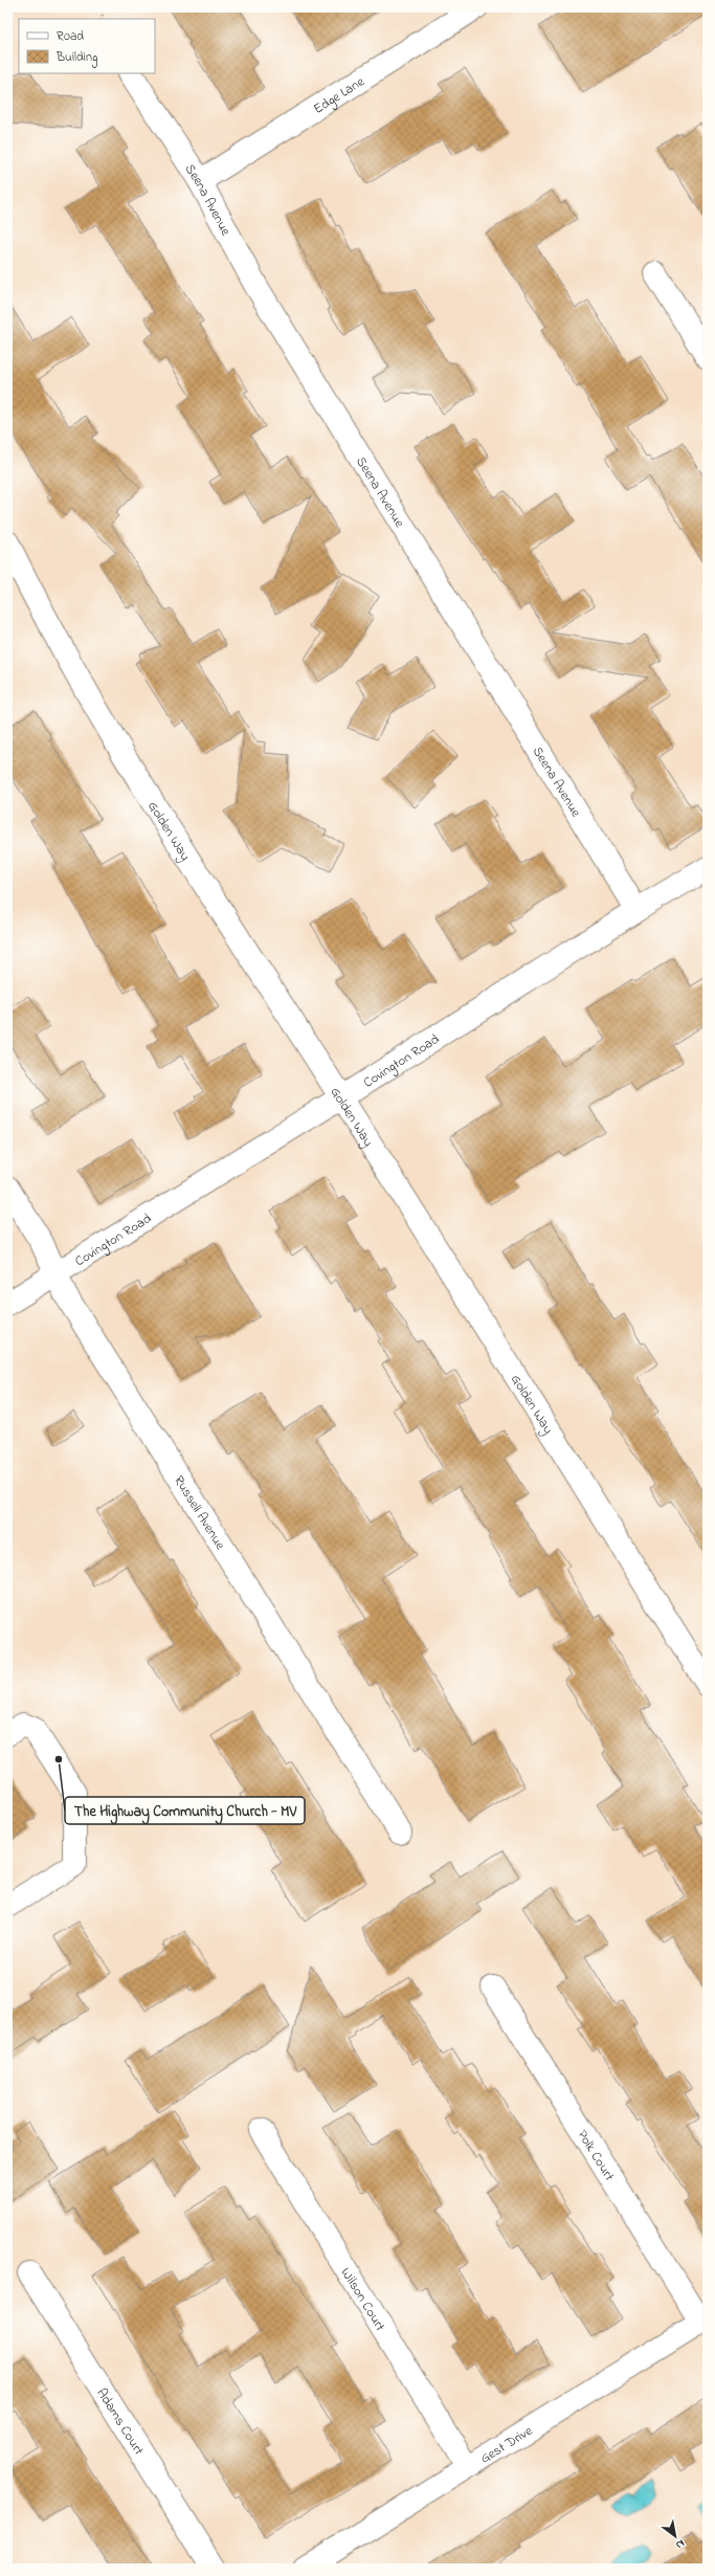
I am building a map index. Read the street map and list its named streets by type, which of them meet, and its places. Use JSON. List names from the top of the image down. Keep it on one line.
{"streets":{"street":["Edge Lane","Seena Avenue","Golden Way","Covington Road","Russell Avenue","Polk Court","Wilson Court","Adams Court","Gest Drive"]},"crossings":[["Edge Lane","Seena Avenue"],["Seena Avenue","Covington Road"],["Golden Way","Covington Road"],["Covington Road","Russell Avenue"],["Polk Court","Gest Drive"],["Wilson Court","Gest Drive"]],"places":["The Highway Community Church - MV"],"legend":["Road","Building"],"north":"bottom right"}
